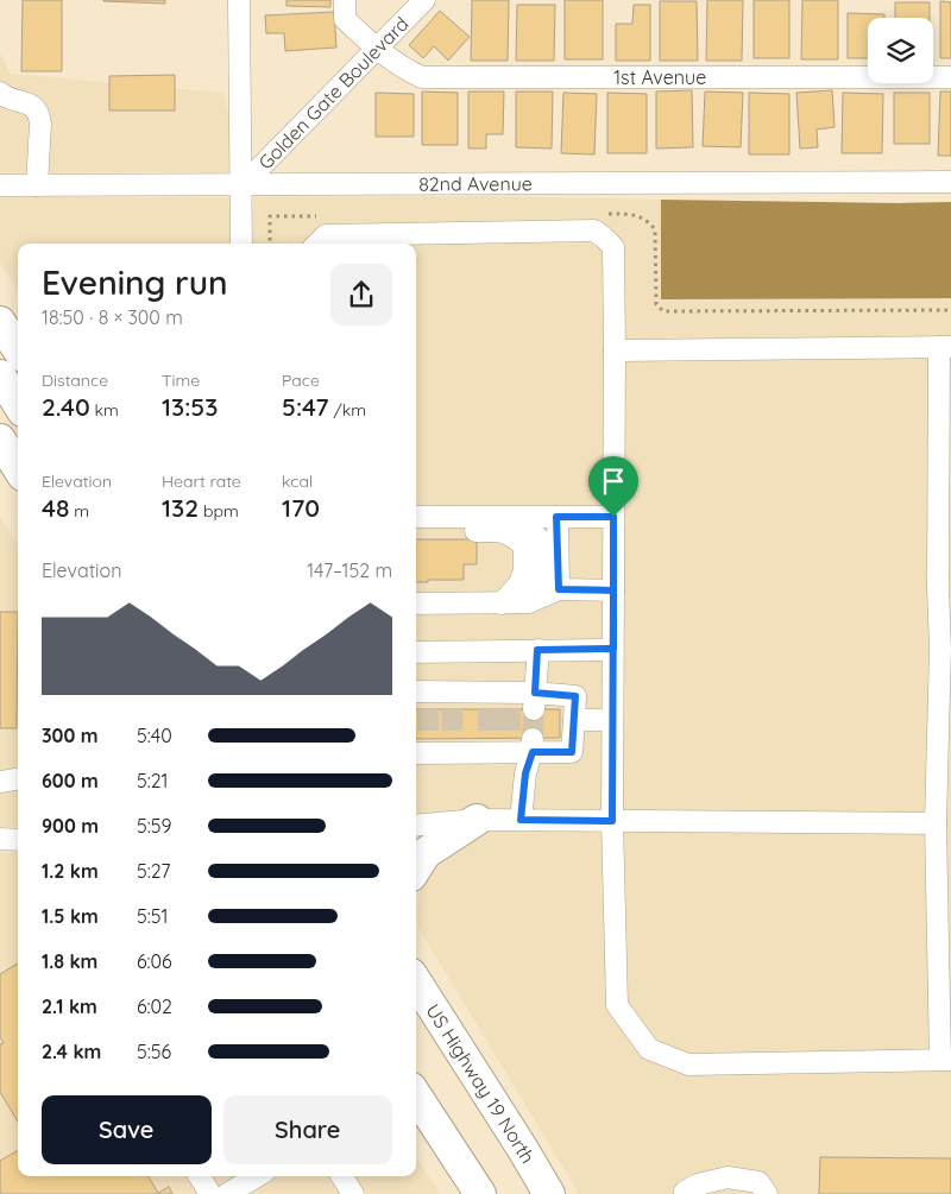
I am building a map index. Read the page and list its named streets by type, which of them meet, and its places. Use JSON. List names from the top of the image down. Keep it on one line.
{"streets":{"highway":["US Highway 19 North"],"street":["1st Avenue","Golden Gate Boulevard","82nd Avenue"]},"crossings":[["1st Avenue","Golden Gate Boulevard"],["Golden Gate Boulevard","82nd Avenue"]],"page":{"heading":["Evening run","18:50 · 8 × 300 m"],"stats":[["Distance","2.40 km"],["Time","13:53"],["Pace","5:47 /km"],["Elevation","48 m"],["Heart rate","132 bpm"],["kcal","170"]],"chart":["Elevation","147–152 m"],"list":[{"name":"300 m","note":"5:40"},{"name":"600 m","note":"5:21"},{"name":"900 m","note":"5:59"},{"name":"1.2 km","note":"5:27"},{"name":"1.5 km","note":"5:51"},{"name":"1.8 km","note":"6:06"},{"name":"2.1 km","note":"6:02"},{"name":"2.4 km","note":"5:56"}],"buttons":["Save","Share"]}}
